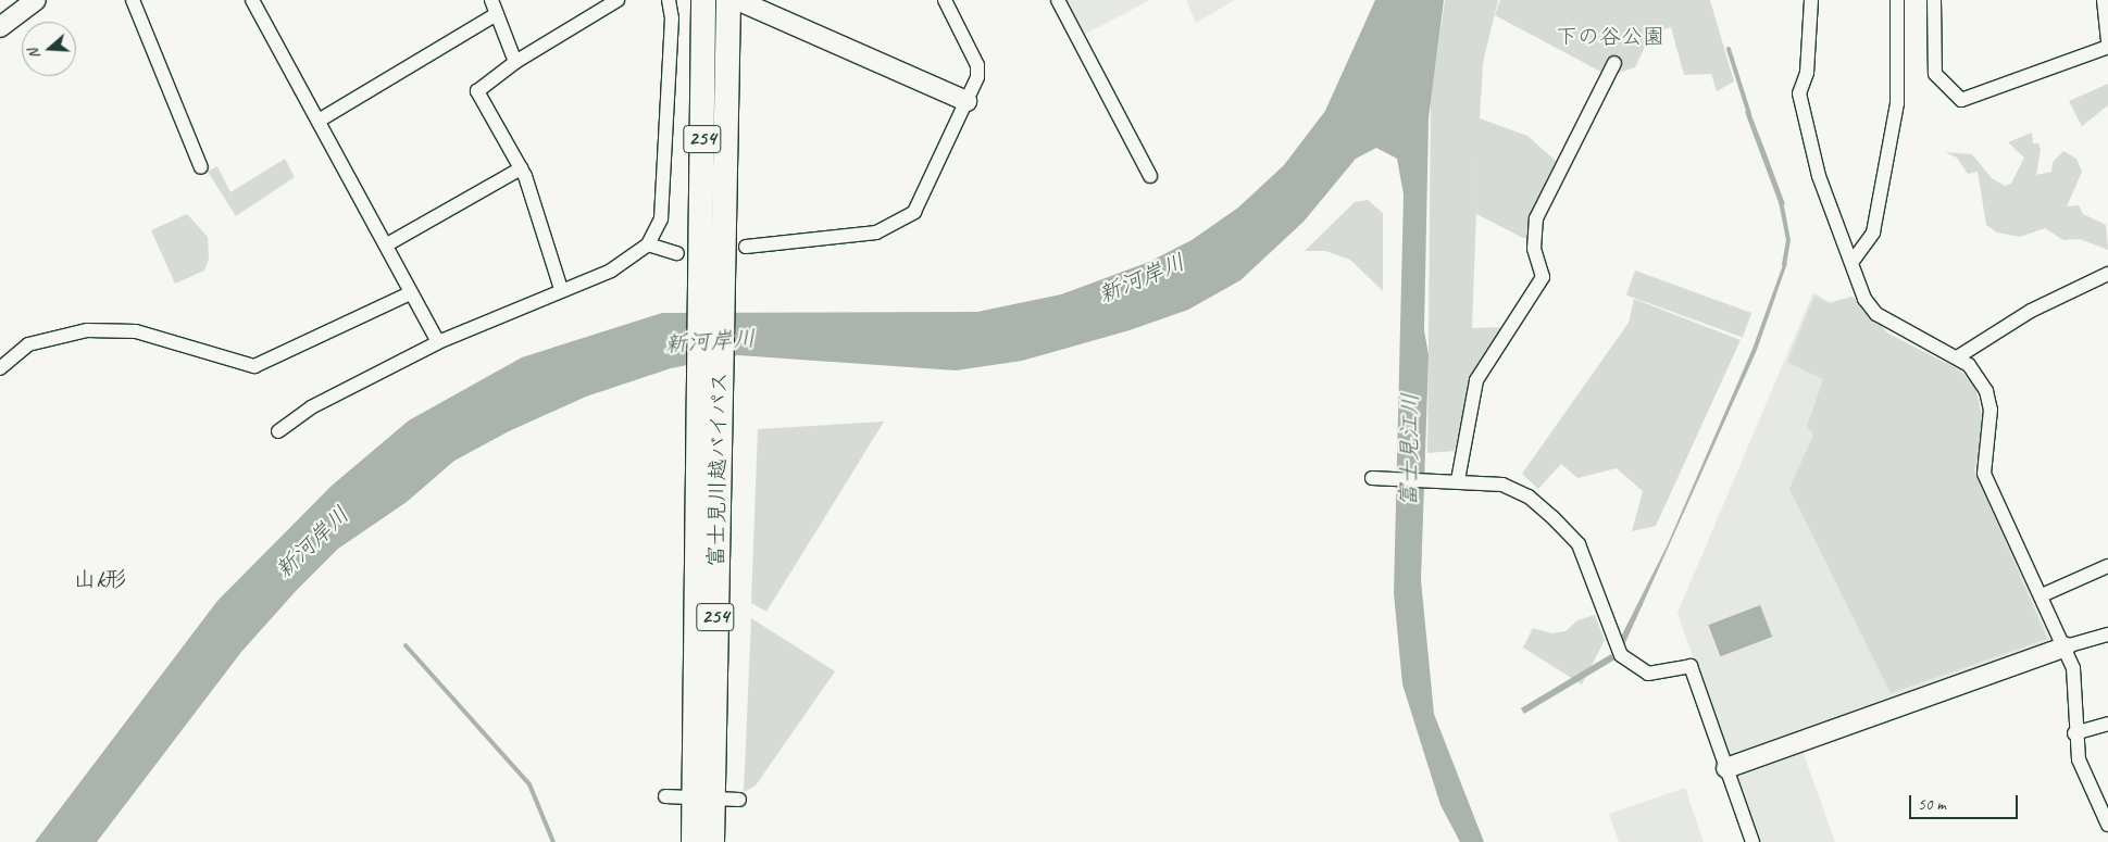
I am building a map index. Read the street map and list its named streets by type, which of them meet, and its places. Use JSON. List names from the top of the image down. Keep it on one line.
{"streets":{"highway":["254","富士見川越バイパス"]},"districts":["山k形"],"water":["新河岸川","富士見江川"],"parks":["下の谷公園"],"scale_bar":"50 m","north":"left"}
